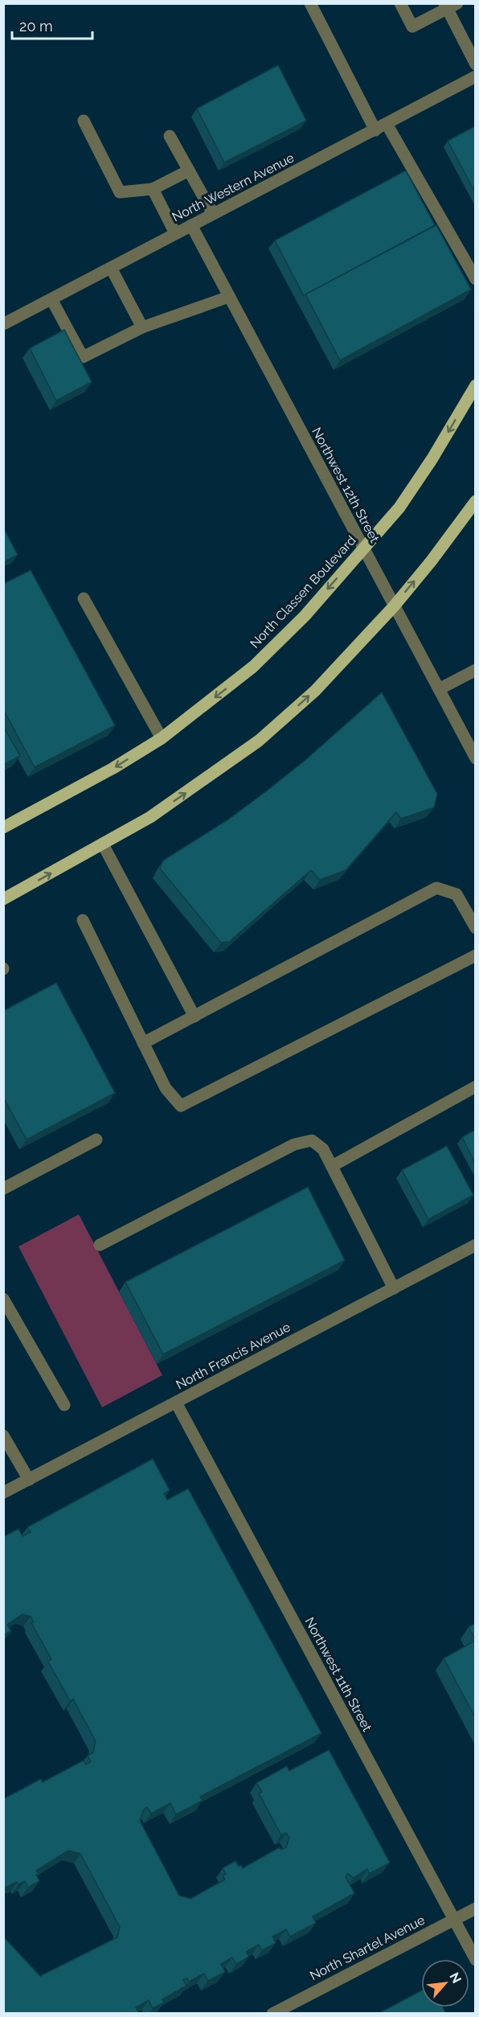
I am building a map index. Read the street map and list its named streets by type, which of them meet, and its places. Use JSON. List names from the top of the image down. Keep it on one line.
{"streets":{"main road":["North Classen Boulevard"],"street":["North Western Avenue","Northwest 12th Street","North Francis Avenue","Northwest 11th Street","North Shartel Avenue"]},"crossings":[["North Western Avenue","Northwest 12th Street"],["Northwest 12th Street","North Classen Boulevard"],["North Francis Avenue","Northwest 11th Street"],["Northwest 11th Street","North Shartel Avenue"]],"scale_bar":"20 m","north":"top right"}
